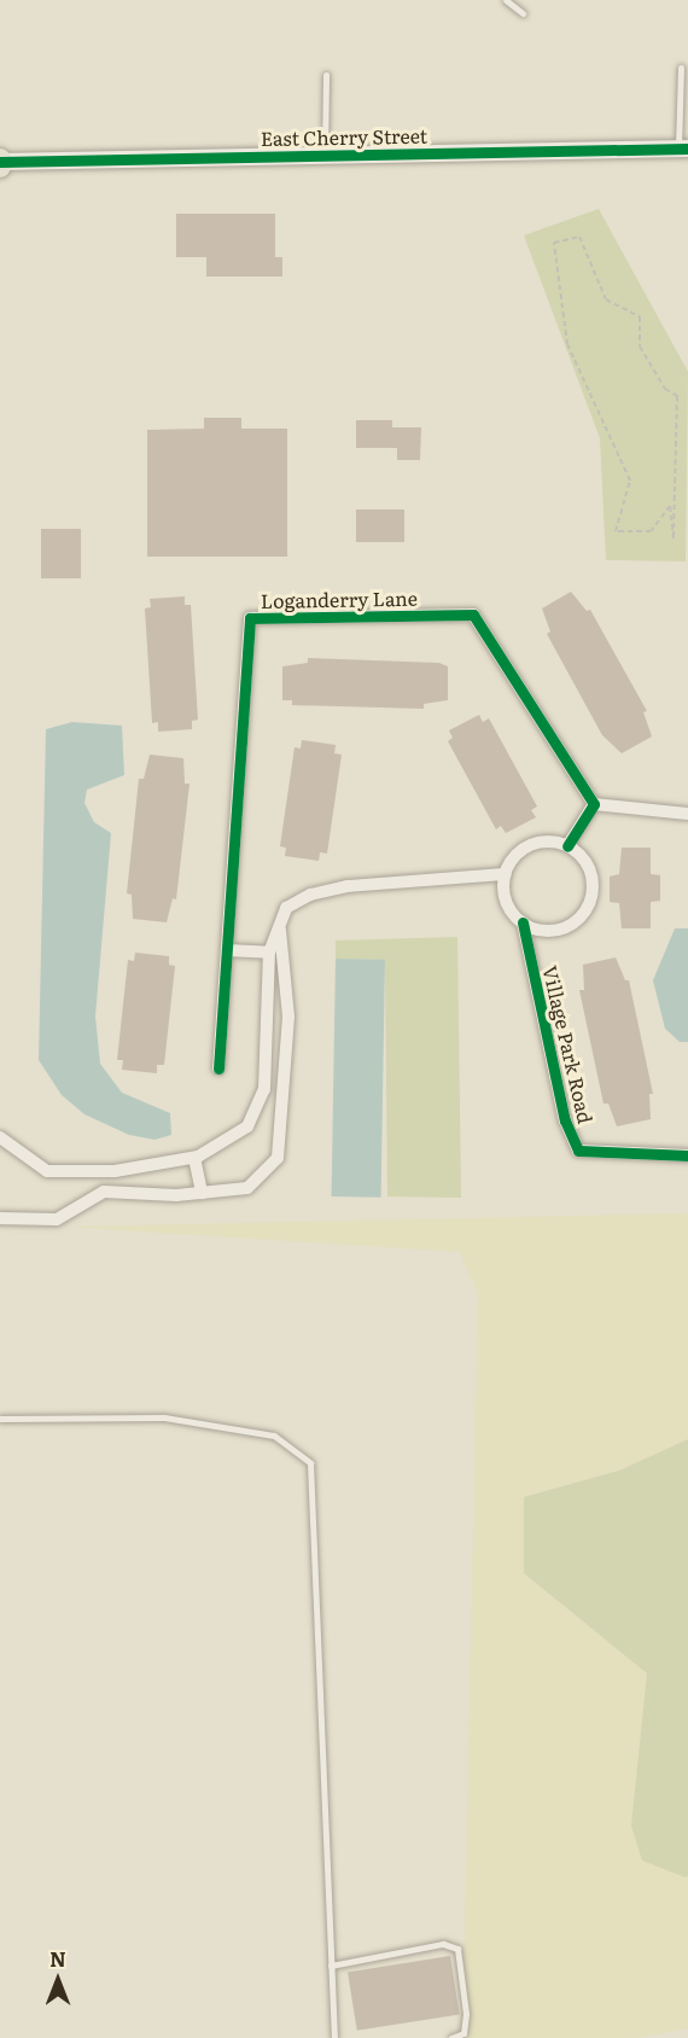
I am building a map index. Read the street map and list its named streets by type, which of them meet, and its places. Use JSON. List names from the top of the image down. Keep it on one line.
{"streets":{"street":["East Cherry Street","Loganderry Lane","Village Park Road"]},"north":"top"}
